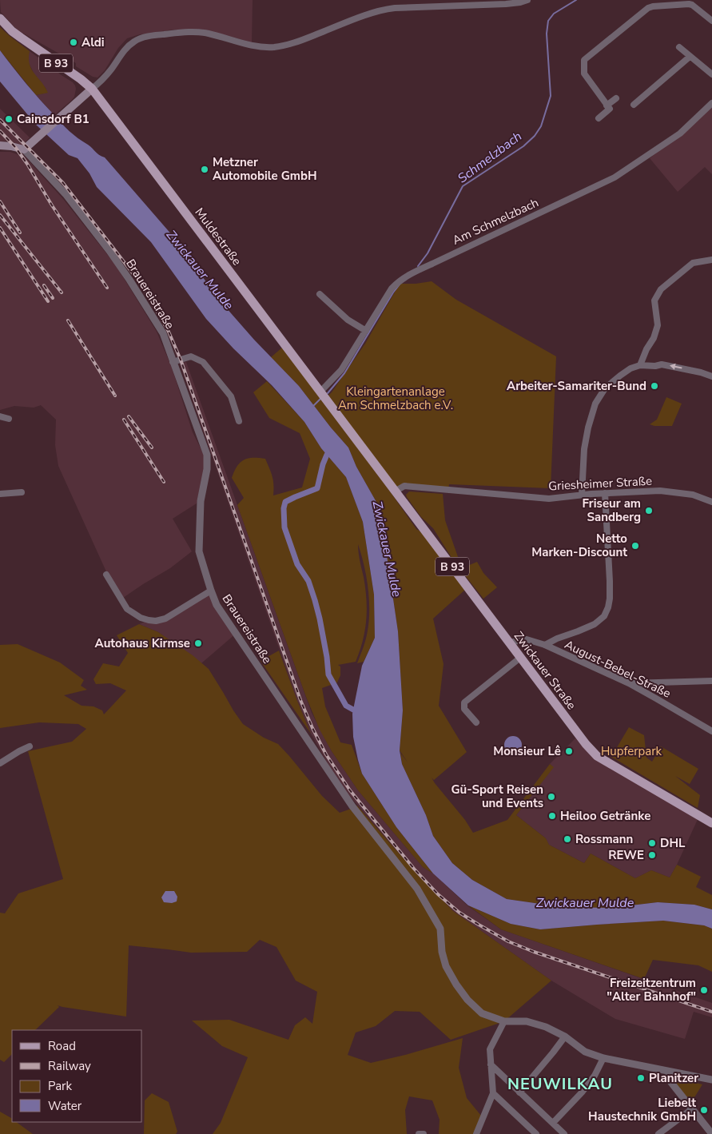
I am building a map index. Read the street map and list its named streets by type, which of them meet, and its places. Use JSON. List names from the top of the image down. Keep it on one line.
{"streets":{"main road":["B 93","Muldestraße","Zwickauer Straße"],"street":["Am Schmelzbach","Brauereistraße","Griesheimer Straße","August-Bebel-Straße"]},"crossings":[["Am Schmelzbach","Muldestraße"],["Muldestraße","Griesheimer Straße"],["Muldestraße","Zwickauer Straße"],["Griesheimer Straße","Zwickauer Straße"],["August-Bebel-Straße","Zwickauer Straße"]],"districts":["NEUWILKAU"],"water":["Schmelzbach","Zwickauer Mulde"],"parks":["Kleingartenanlage Am Schmelzbach e.V.","Hupferpark"],"places":["Aldi","Cainsdorf B1","Metzner Automobile GmbH","Arbeiter-Samariter-Bund","Friseur am Sandberg","Netto Marken-Discount","Autohaus Kirmse","Monsieur Lê","Gü-Sport Reisen und Events","Heiloo Getränke","Rossmann","DHL","REWE","Freizeitzentrum \"Alter Bahnhof\"","Planitzer","Liebelt Haustechnik GmbH"],"legend":["Road","Railway","Park","Water"]}
